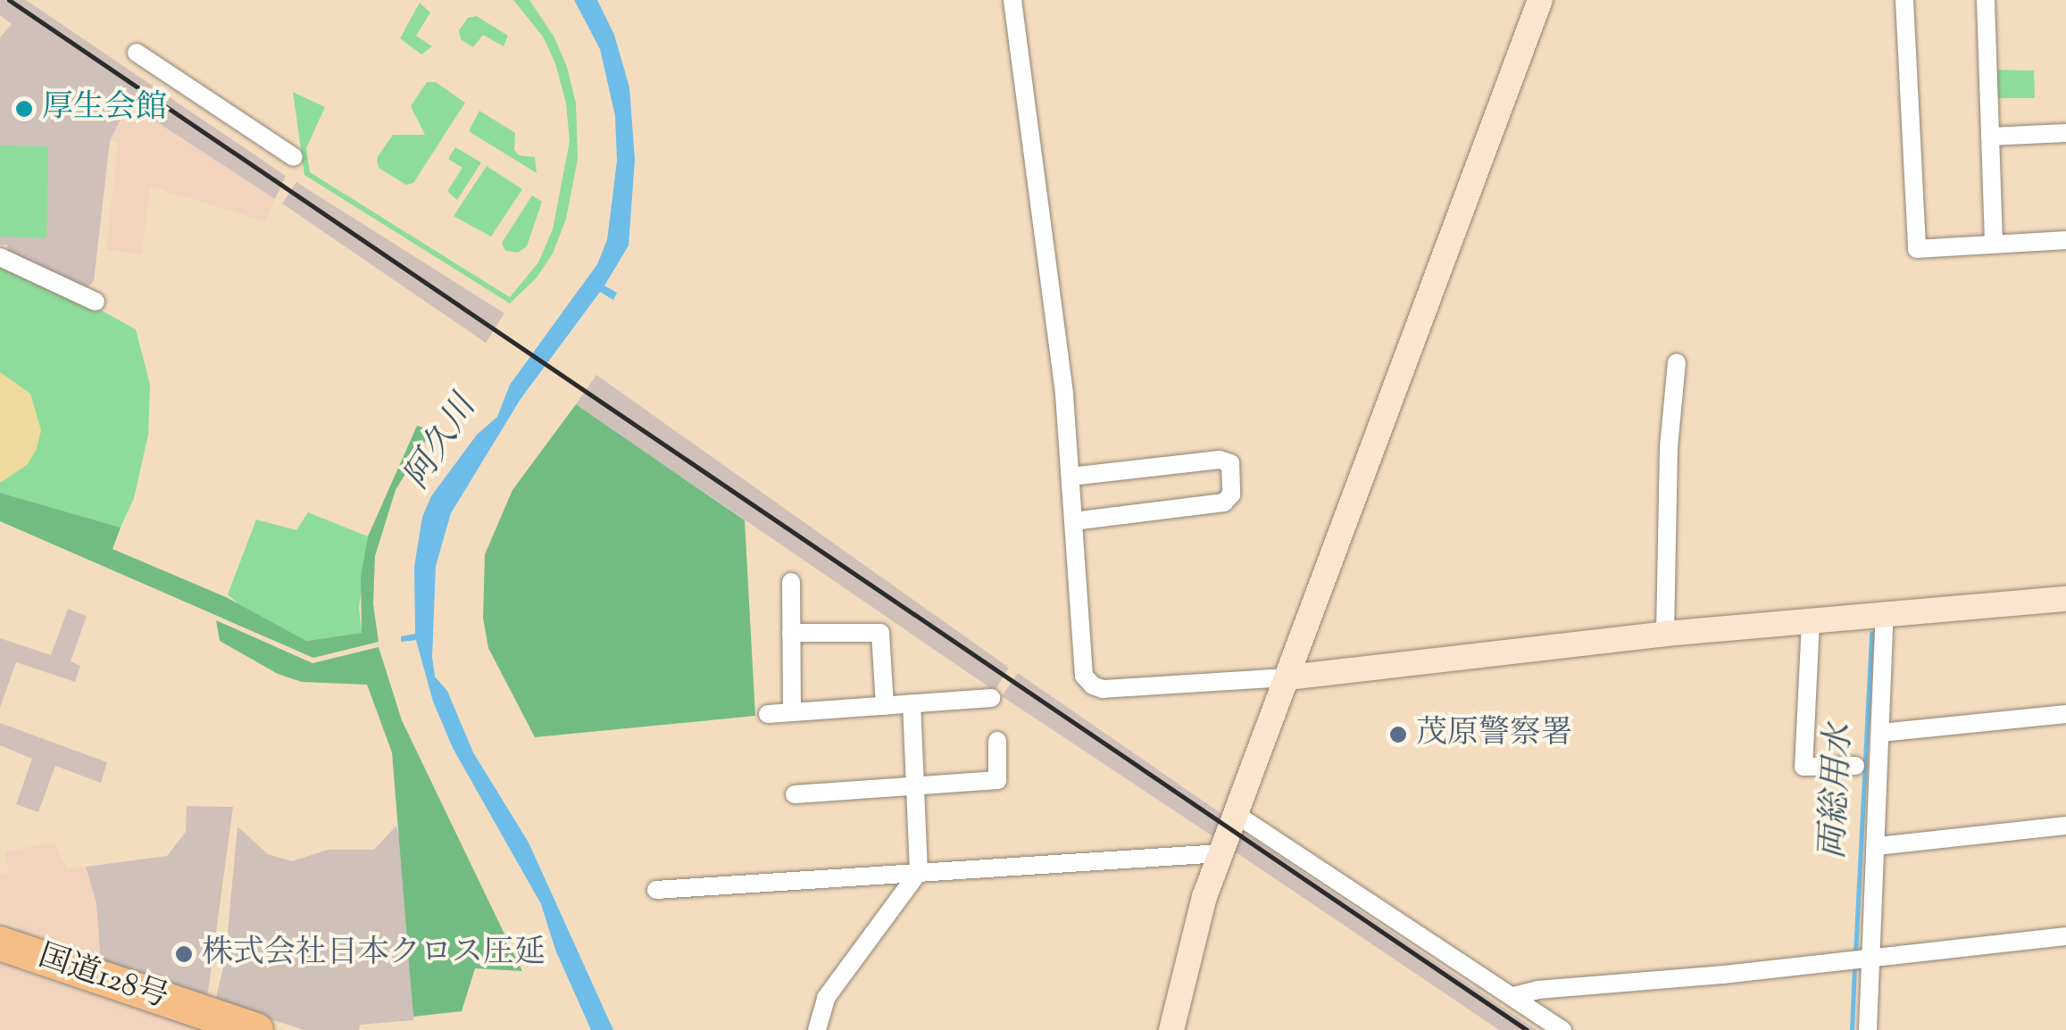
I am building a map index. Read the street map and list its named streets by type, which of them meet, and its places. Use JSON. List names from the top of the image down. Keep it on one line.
{"streets":{"highway":["国道128号"]},"water":["阿久川","両総用水"],"places":["厚生会館","茂原警察署","株式会社日本クロス圧延"]}
